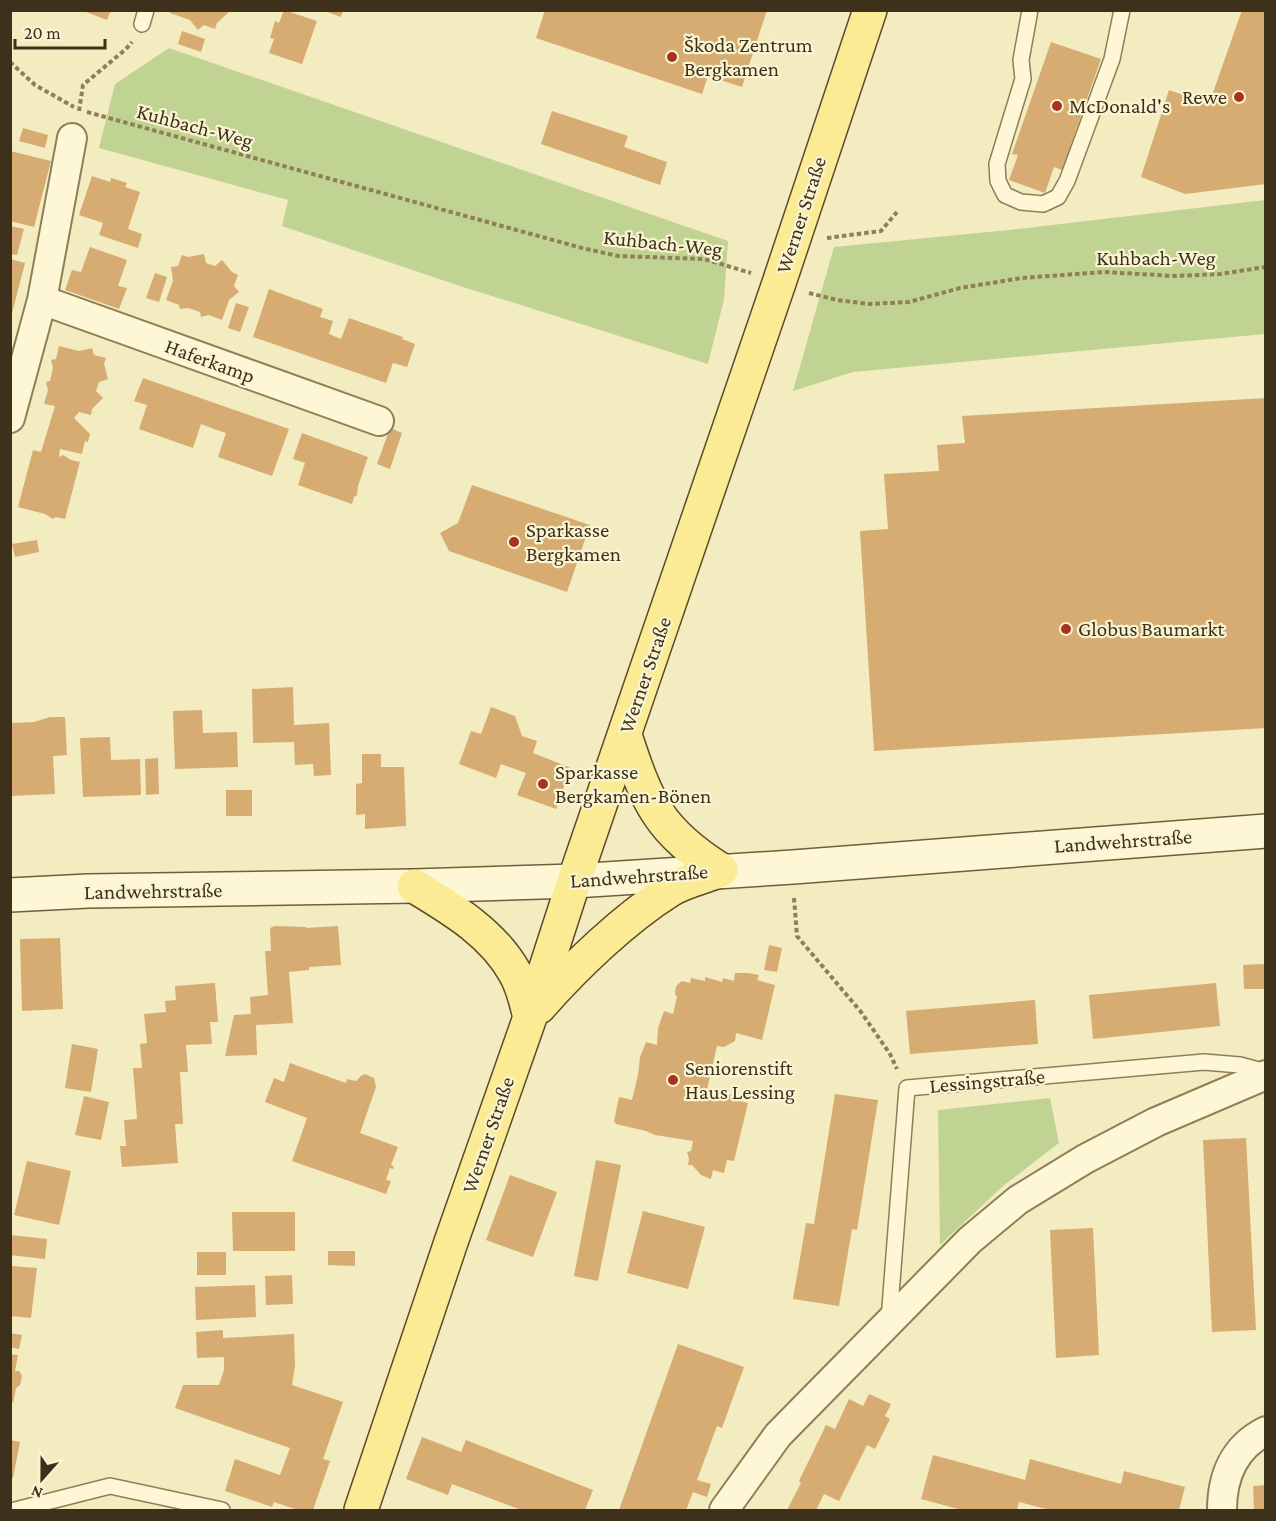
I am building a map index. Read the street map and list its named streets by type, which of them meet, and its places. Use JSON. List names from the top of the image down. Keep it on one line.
{"streets":{"main road":["Werner Straße","Landwehrstraße"],"street":["Haferkamp","Lessingstraße"],"path":["Kuhbach-Weg"]},"crossings":[["Kuhbach-Weg","Werner Straße"],["Werner Straße","Landwehrstraße"]],"places":["Škoda Zentrum Bergkamen","Rewe","McDonald's","Sparkasse Bergkamen","Globus Baumarkt","Sparkasse Bergkamen-Bönen","Seniorenstift Haus Lessing"],"scale_bar":"20 m","north":"bottom"}
